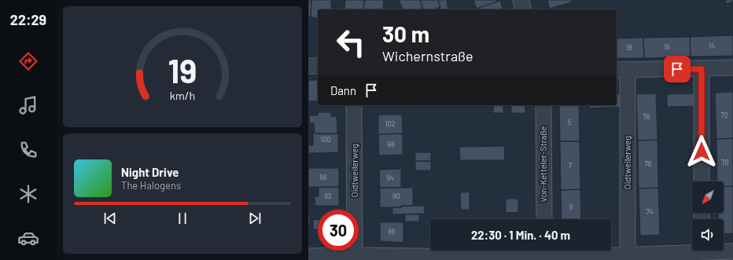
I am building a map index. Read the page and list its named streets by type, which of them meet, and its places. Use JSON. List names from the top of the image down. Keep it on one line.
{"streets":{"street":["Oidtweilerweg","Von-Ketteler-Straße"]},"house_numbers":["14","16","18","72","78","5","102","100","98","70","76","7","96","94","92","90","9","74","86"],"north":"bottom left","page":{"tabs":"22:29","turn":["30 m","Wichernstraße"],"then":"Dann","song":["Night Drive","The Halogens"],"limit":"30","trip":"22:30 · 1 Min. · 40 m","gauge":["19","km/h"]}}
